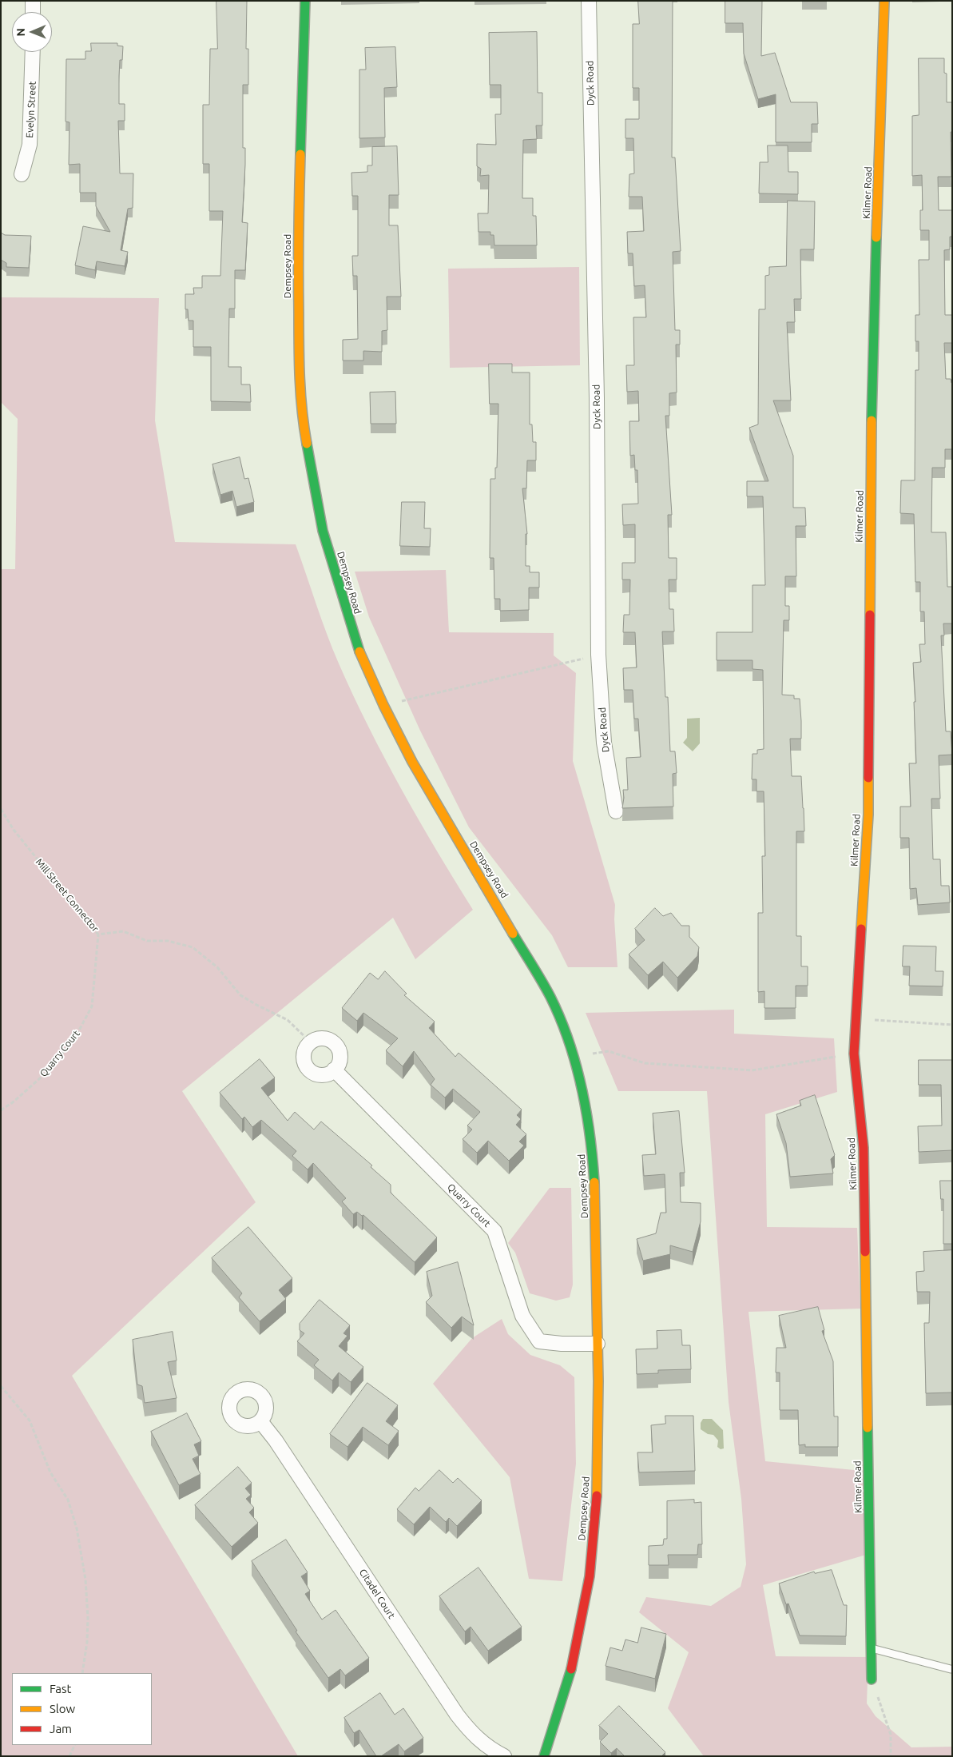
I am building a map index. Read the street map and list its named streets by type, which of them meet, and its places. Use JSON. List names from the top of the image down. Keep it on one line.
{"streets":{"street":["Dyck Road","Evelyn Street","Kilmer Road","Dempsey Road","Quarry Court","Citadel Court"],"path":["Mill Street Connector"]},"crossings":[["Dempsey Road","Quarry Court"],["Mill Street Connector","Quarry Court"]],"legend":["Fast","Slow","Jam"],"north":"left"}
